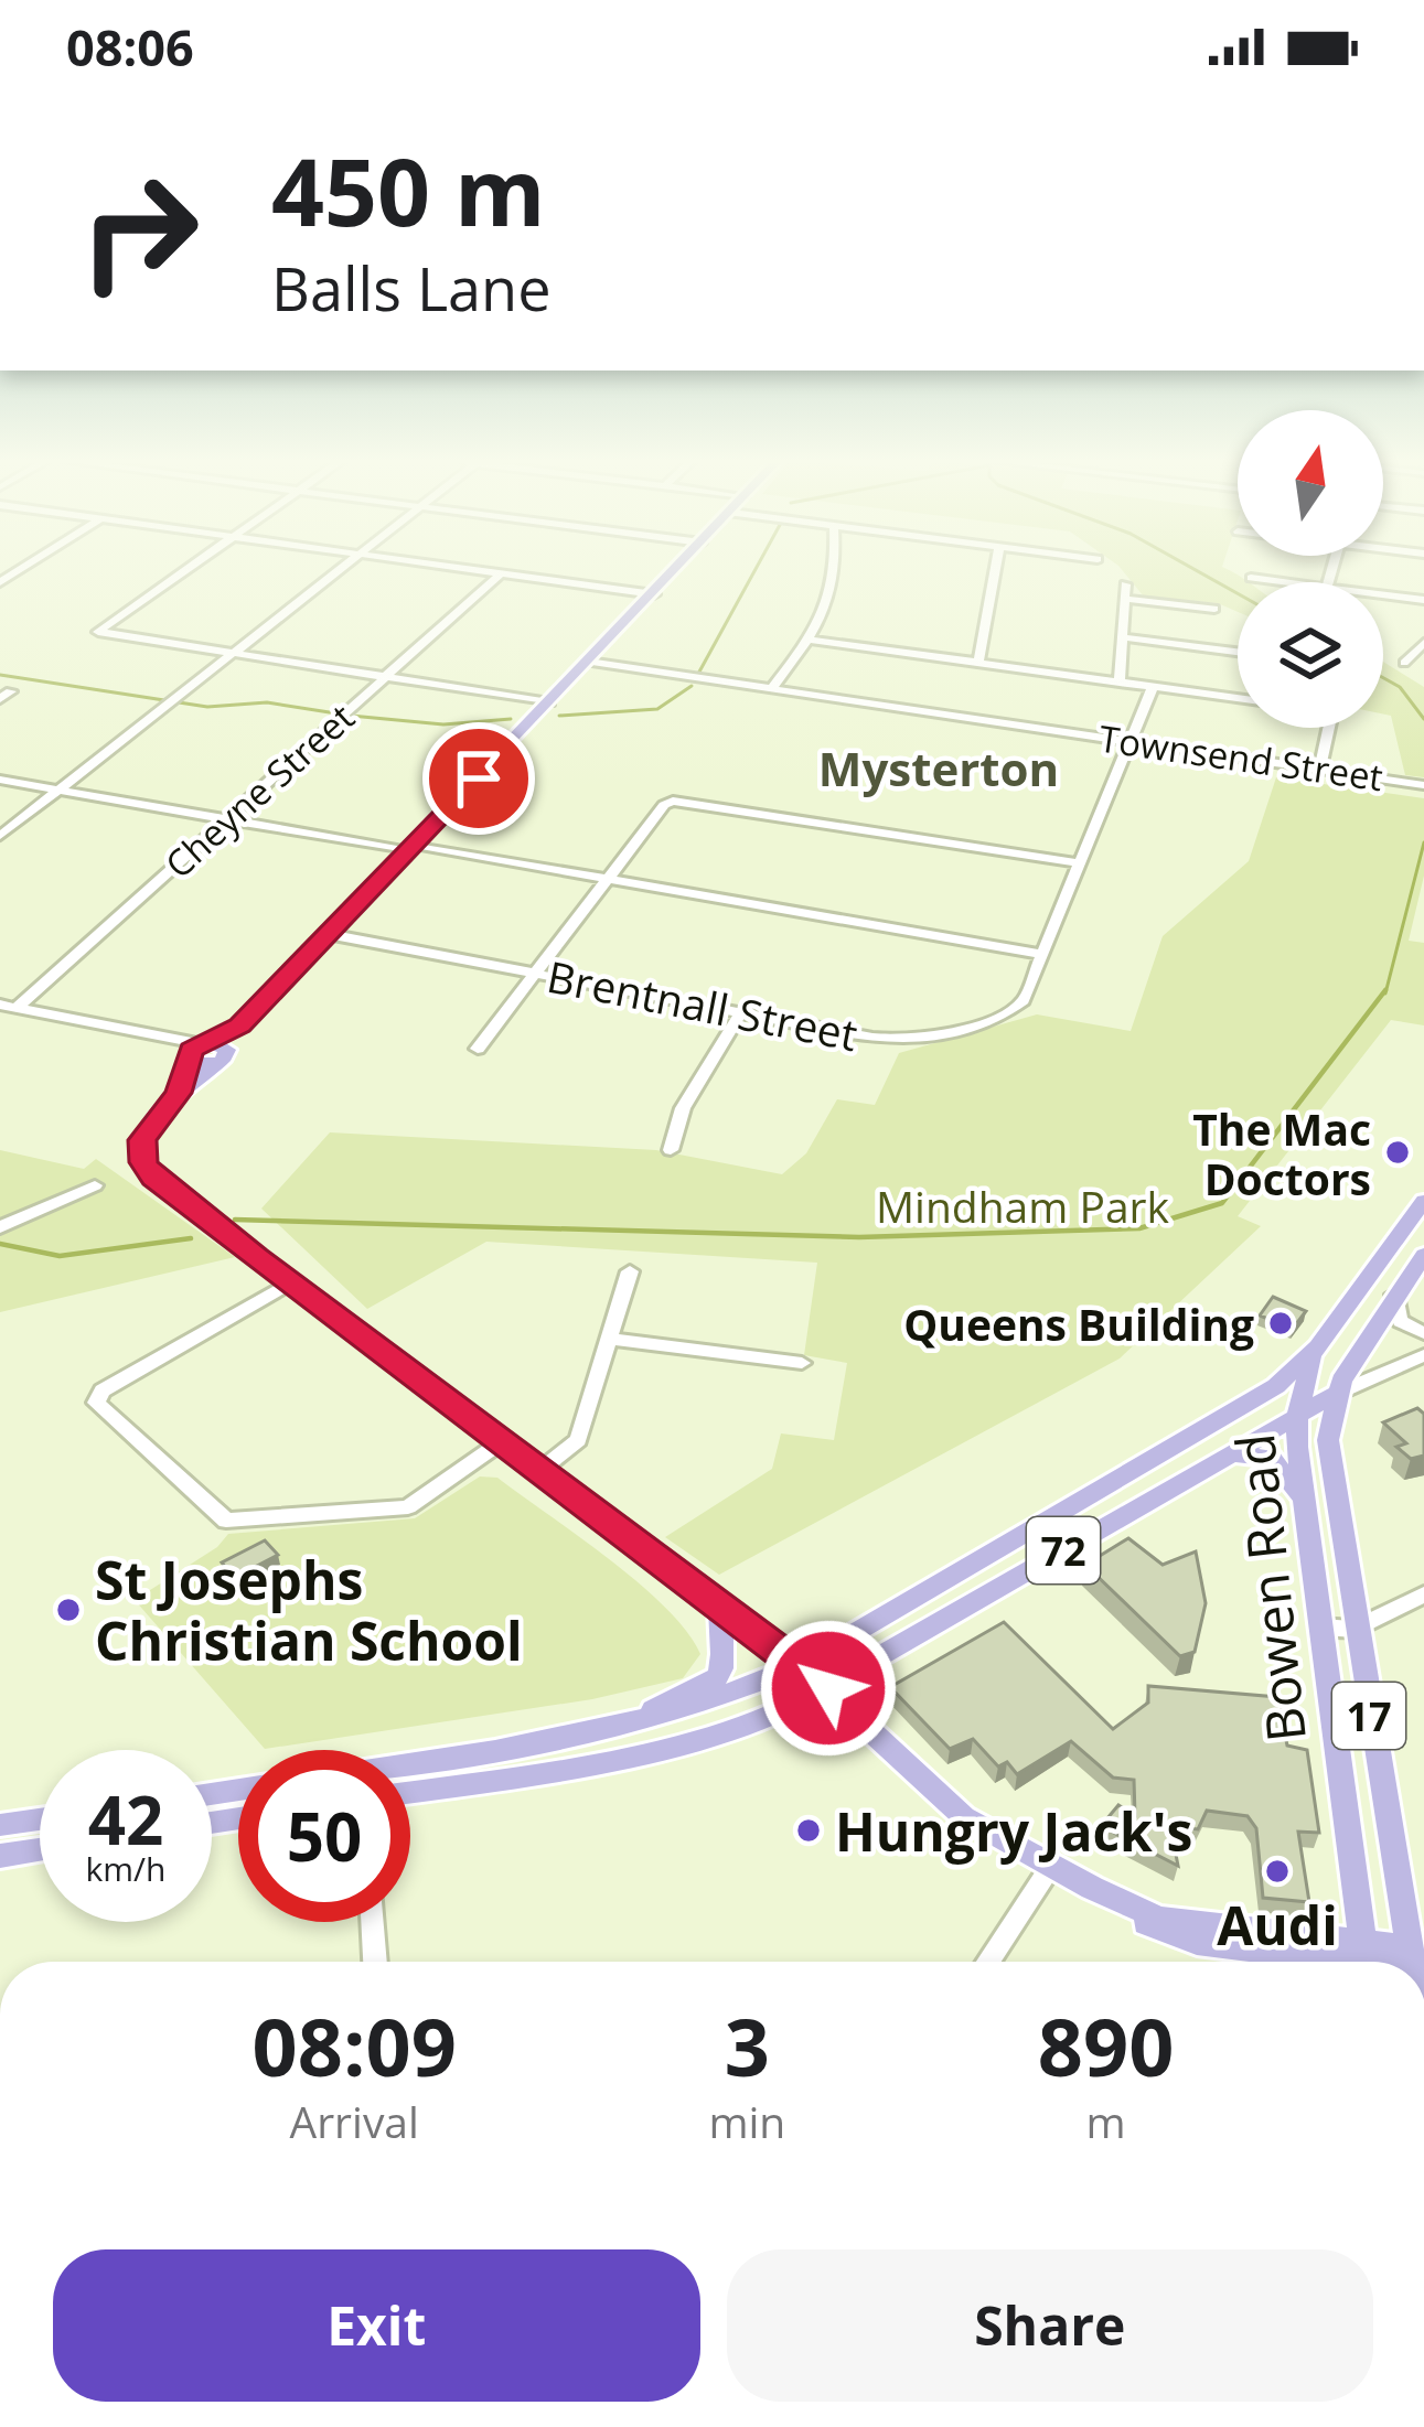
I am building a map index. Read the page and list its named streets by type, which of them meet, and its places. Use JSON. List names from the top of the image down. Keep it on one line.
{"streets":{"main road":["72","Bowen Road","17"],"street":["Townsend Street","Cheyne Street","Brentnall Street"]},"crossings":[["Townsend Street","Brentnall Street"],["72","Bowen Road"],["72","17"],["Bowen Road","17"]],"districts":["Mysterton"],"parks":["Mindham Park"],"places":["The Mac Doctors","Queens Building","St Josephs Christian School","Hungry Jack's","Audi"],"north":"top","page":{"status":"08:06","turn":["450 m","Balls Lane"],"speed":"42 km/h","limit":"50","eta":["08:09","Arrival","3","min","890","m"],"buttons":["Exit","Share"]}}
